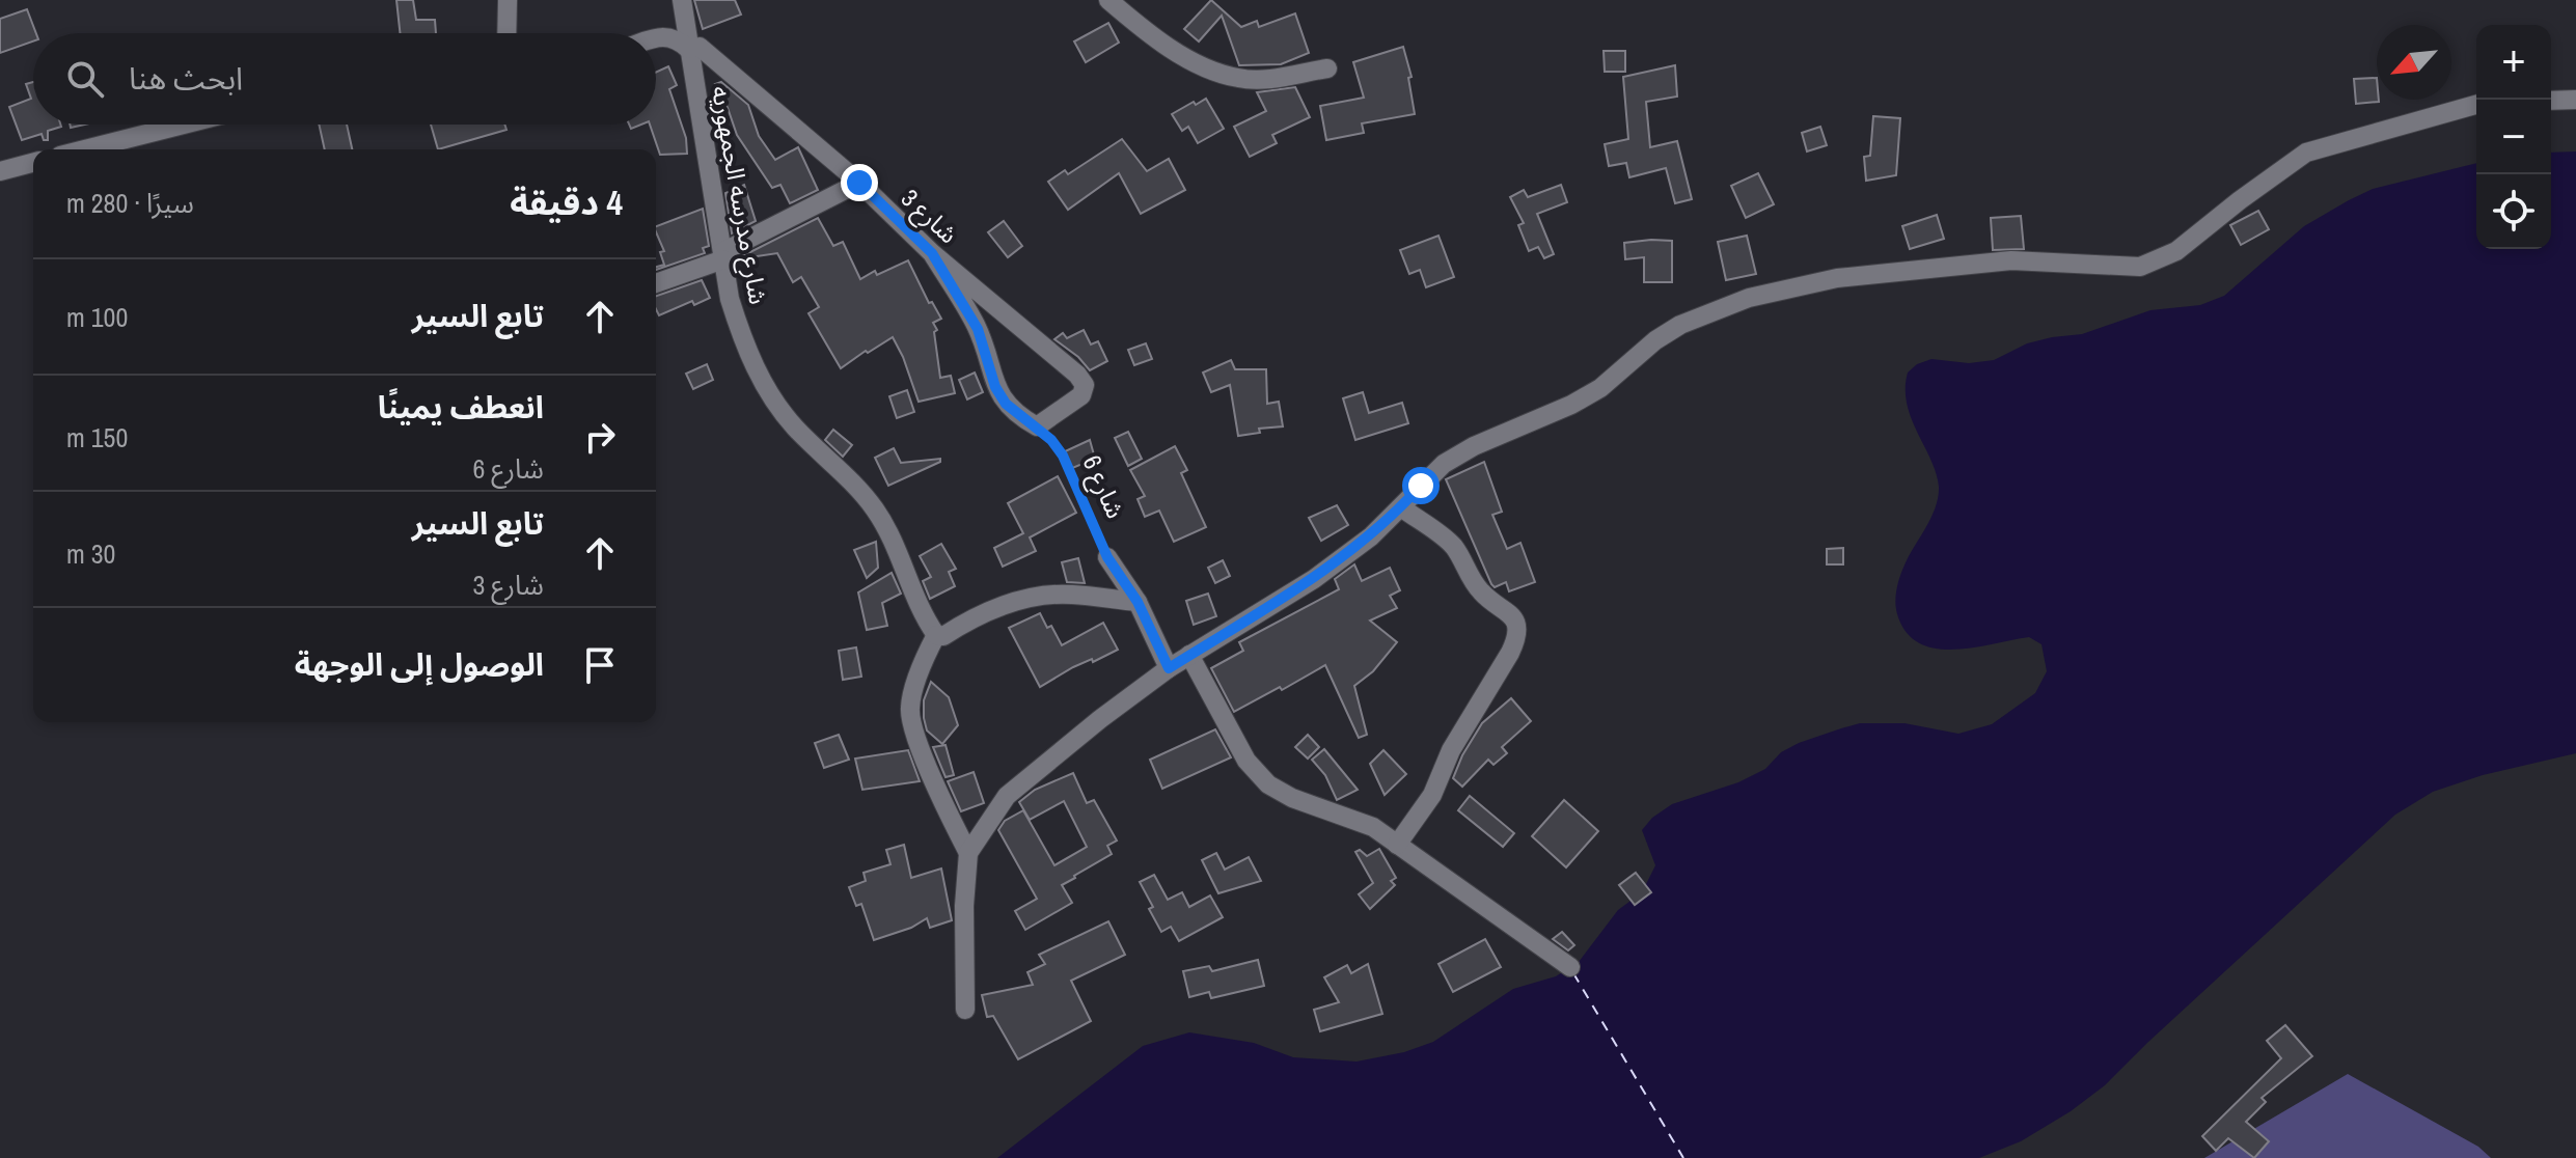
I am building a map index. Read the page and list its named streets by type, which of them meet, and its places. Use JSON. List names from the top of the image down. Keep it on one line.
{"streets":{"street":["شارع مدرسه الجمهوريه","شارع 3","شارع 6"]},"crossings":[["شارع مدرسه الجمهوريه","شارع 3"],["شارع 3","شارع 6"]],"north":"bottom left","page":{"map_buttons":["+","−"],"search":"ابحث هنا","heading":["4 دقيقة","سيرًا · 280 m"],"list":[["تابع السير","100 m"],["انعطف يمينًا","شارع 6","150 m"],["تابع السير","شارع 3","30 m"],"الوصول إلى الوجهة"]}}
